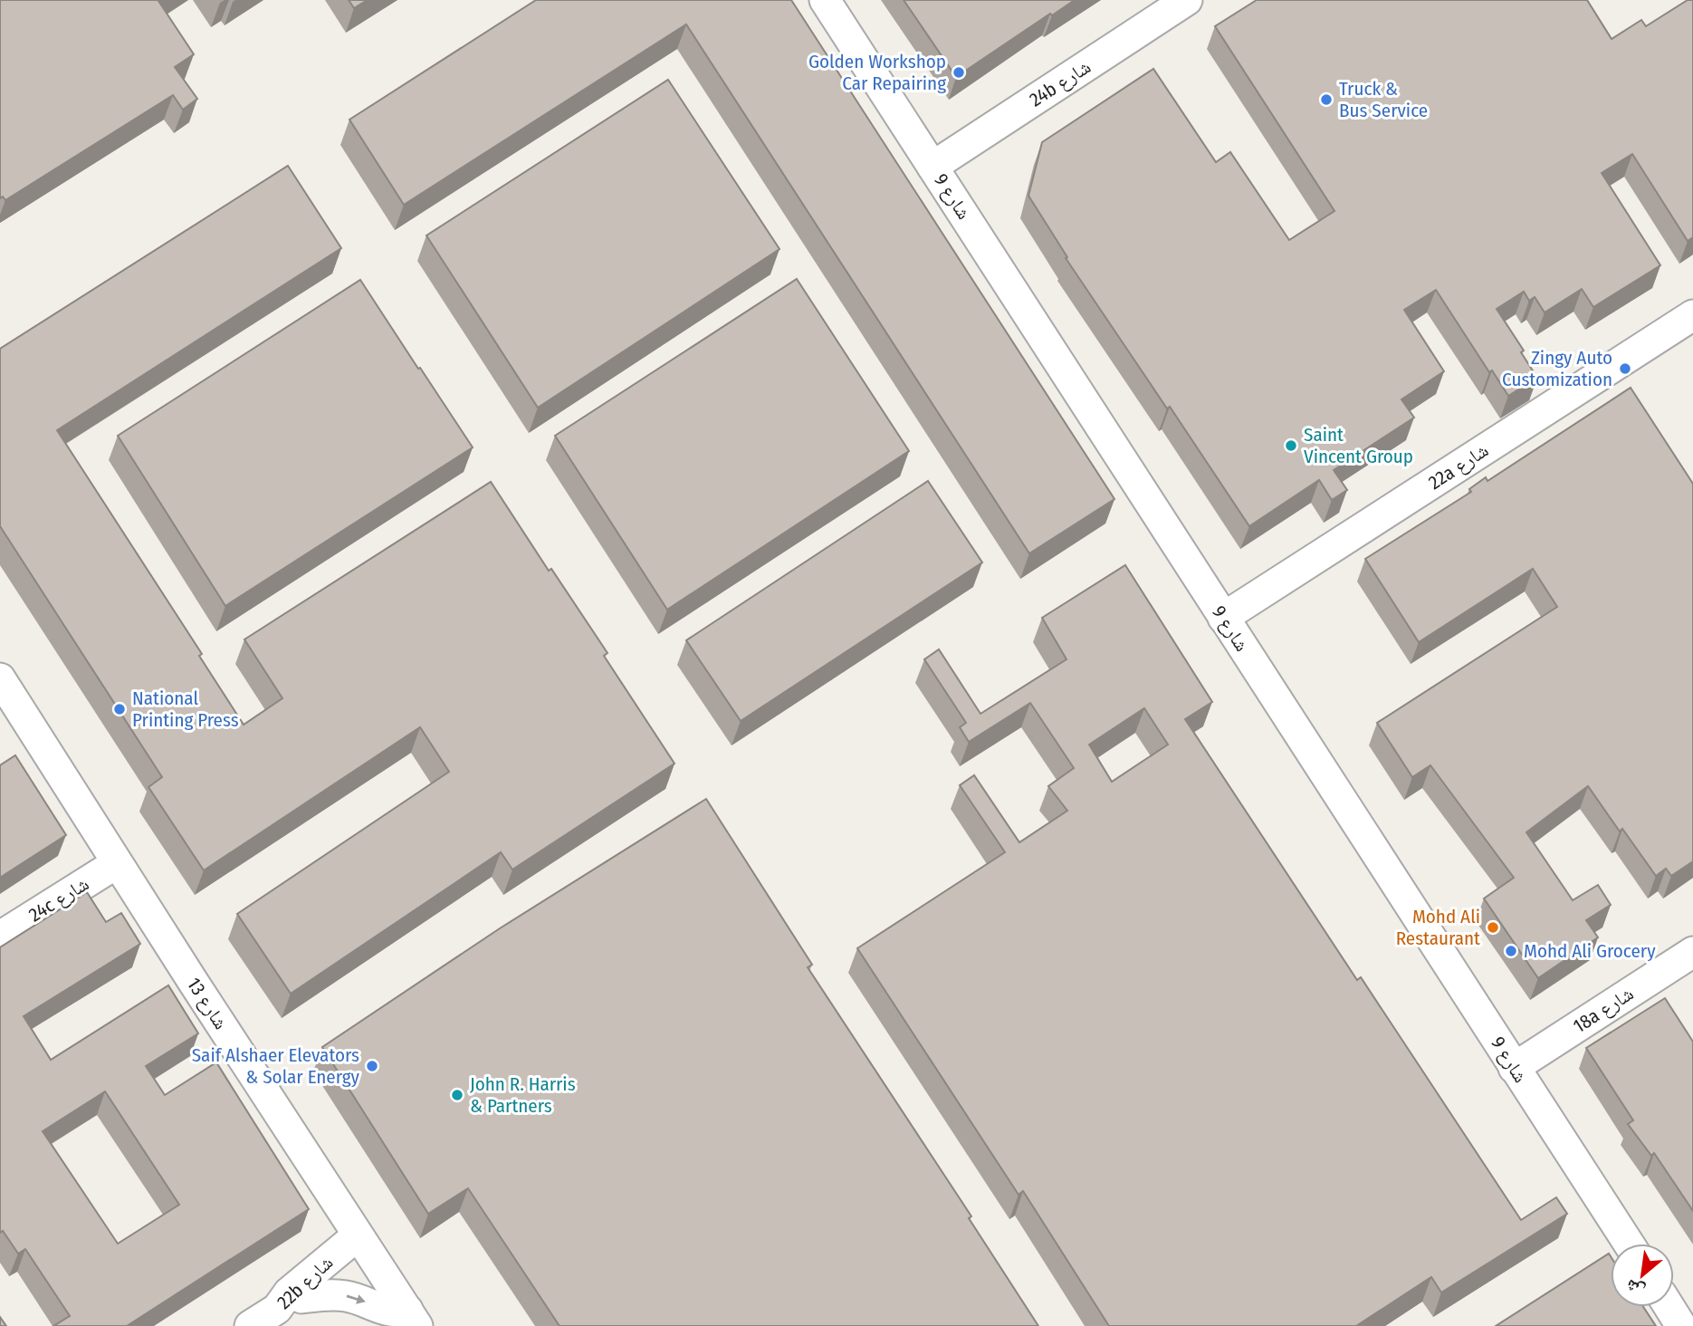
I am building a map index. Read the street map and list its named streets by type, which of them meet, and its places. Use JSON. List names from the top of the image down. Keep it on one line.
{"streets":{"street":["24b شارع","شارع 9","22a شارع","24c شارع","شارع 13","18a شارع","22b شارع"]},"crossings":[["24b شارع","شارع 9"],["شارع 9","22a شارع"],["شارع 9","18a شارع"],["24c شارع","شارع 13"],["شارع 13","22b شارع"]],"places":["Golden Workshop Car Repairing","Truck & Bus Service","Zingy Auto Customization","Saint Vincent Group","National Printing Press","Mohd Ali Restaurant","Mohd Ali Grocery","Saif Alshaer Elevators & Solar Energy","John R. Harris & Partners"],"north":"bottom left"}
